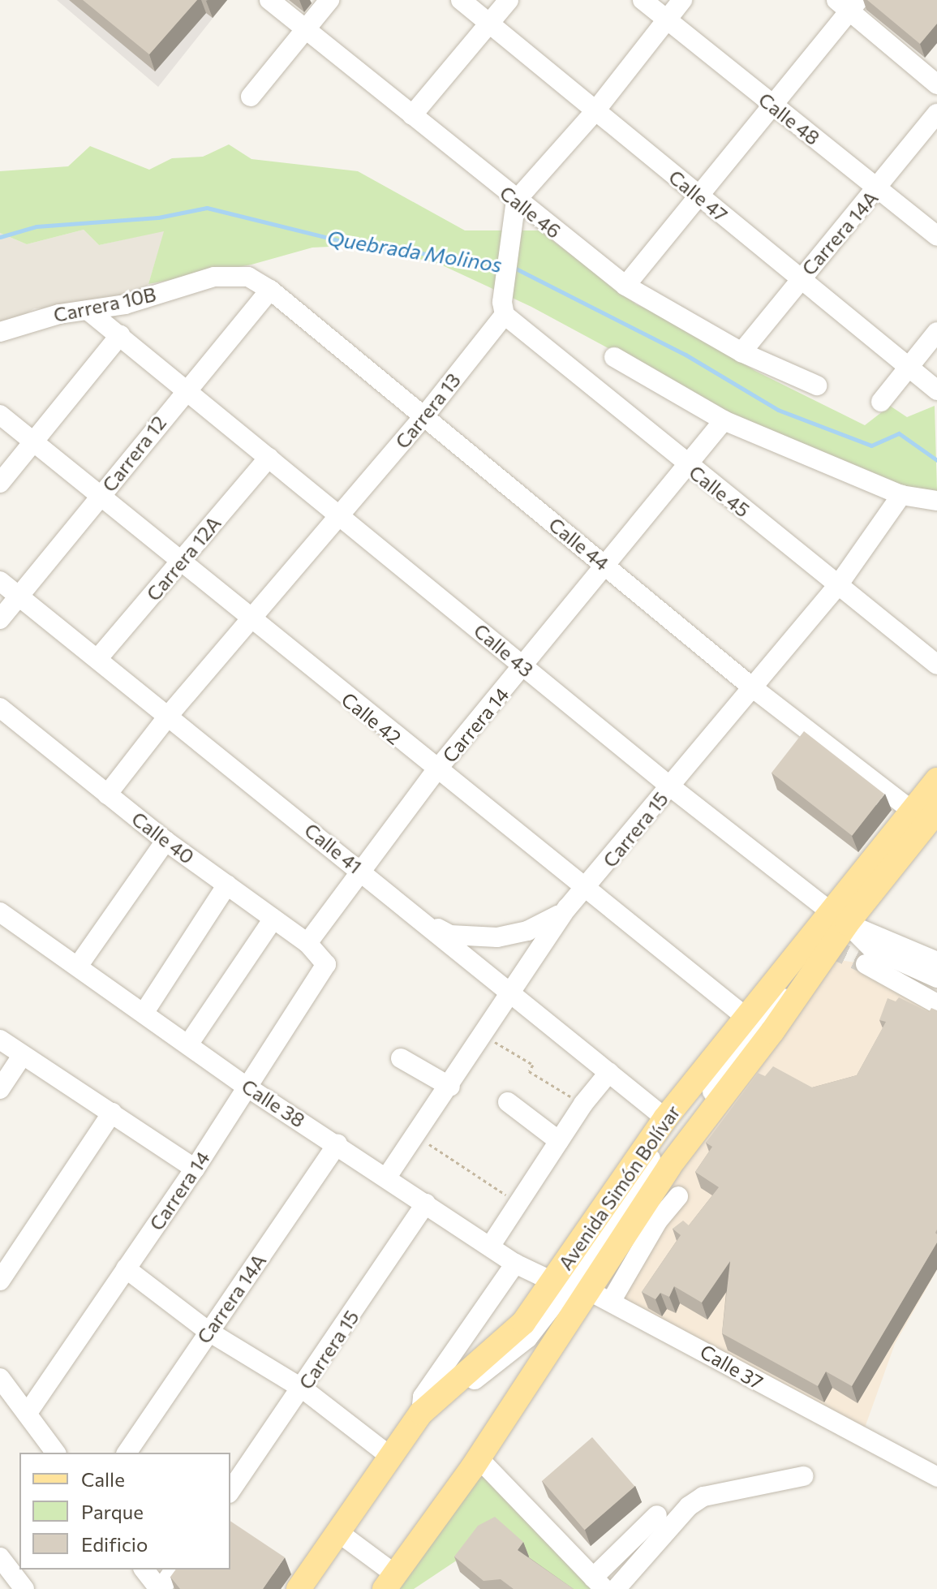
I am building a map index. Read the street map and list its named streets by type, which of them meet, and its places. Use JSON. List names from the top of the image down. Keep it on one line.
{"streets":{"main road":["Avenida Simón Bolívar"],"street":["Calle 48","Calle 47","Calle 46","Carrera 14A","Carrera 10B","Carrera 13","Carrera 12","Calle 45","Calle 44","Carrera 12A","Calle 43","Calle 42","Carrera 14","Carrera 15","Calle 40","Calle 41","Calle 38","Calle 37"]},"crossings":[["Calle 48","Carrera 14A"],["Calle 47","Carrera 14A"],["Calle 46","Carrera 14A"],["Carrera 14A","Calle 38"],["Carrera 10B","Calle 44"],["Carrera 10B","Calle 43"],["Carrera 13","Calle 45"],["Carrera 13","Calle 44"],["Carrera 13","Calle 43"],["Carrera 13","Calle 42"],["Carrera 13","Calle 40"],["Carrera 13","Calle 41"],["Carrera 12","Calle 44"],["Carrera 12","Calle 43"],["Carrera 12","Calle 42"],["Carrera 12","Calle 41"],["Calle 45","Carrera 14"],["Calle 45","Carrera 15"],["Calle 44","Carrera 14"],["Calle 44","Carrera 15"],["Carrera 12A","Calle 43"],["Carrera 12A","Calle 42"],["Carrera 12A","Calle 41"],["Calle 43","Carrera 14"],["Calle 43","Carrera 15"],["Calle 43","Avenida Simón Bolívar"],["Calle 42","Carrera 14"],["Calle 42","Carrera 15"],["Calle 42","Avenida Simón Bolívar"],["Carrera 14","Calle 40"],["Carrera 14","Calle 41"],["Carrera 14","Calle 38"],["Carrera 15","Calle 41"],["Carrera 15","Calle 38"],["Calle 41","Avenida Simón Bolívar"],["Calle 38","Avenida Simón Bolívar"],["Avenida Simón Bolívar","Calle 37"]],"water":["Quebrada Molinos"],"legend":["Calle","Parque","Edificio"]}
